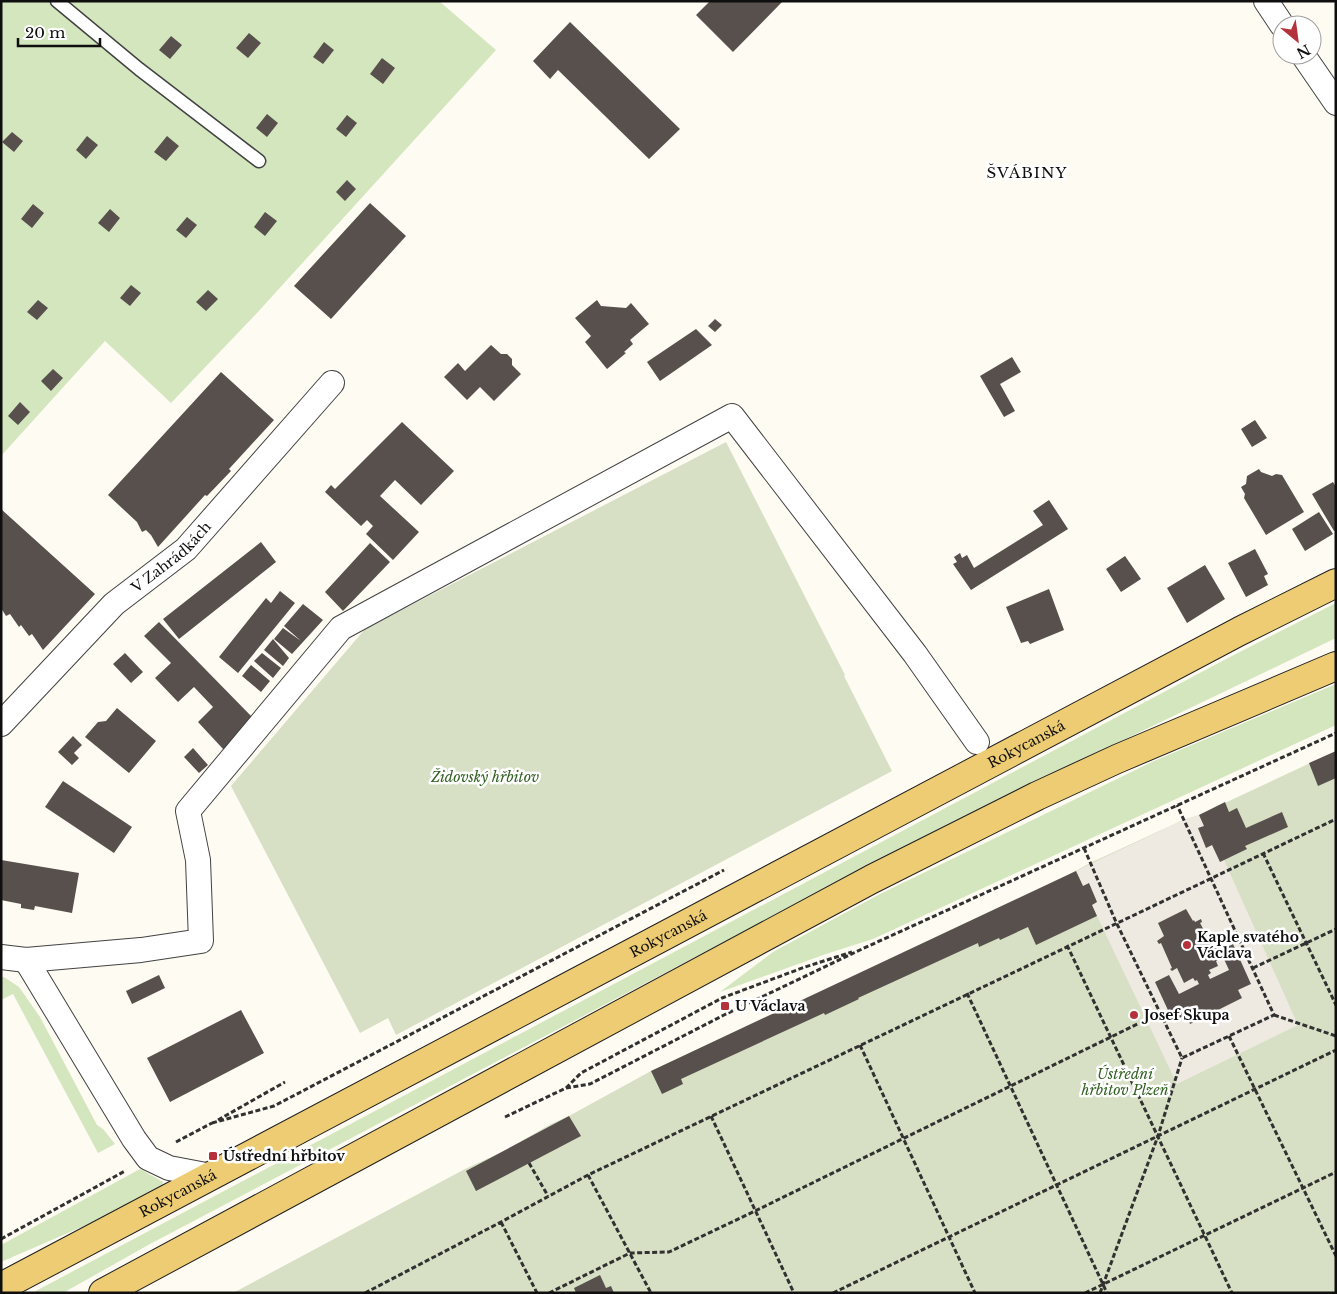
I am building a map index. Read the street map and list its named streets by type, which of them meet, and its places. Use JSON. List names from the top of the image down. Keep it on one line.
{"streets":{"main road":["Rokycanská"],"street":["V Zahrádkách"]},"districts":["ŠVÁBINY"],"parks":["Židovský hřbitov","Ústřední hřbitov Plzeň"],"places":{"other":["Kaple svatého Václava","Josef Skupa"],"transit":["U Václava","Ústřední hřbitov"]},"scale_bar":"20 m","north":"bottom right"}
